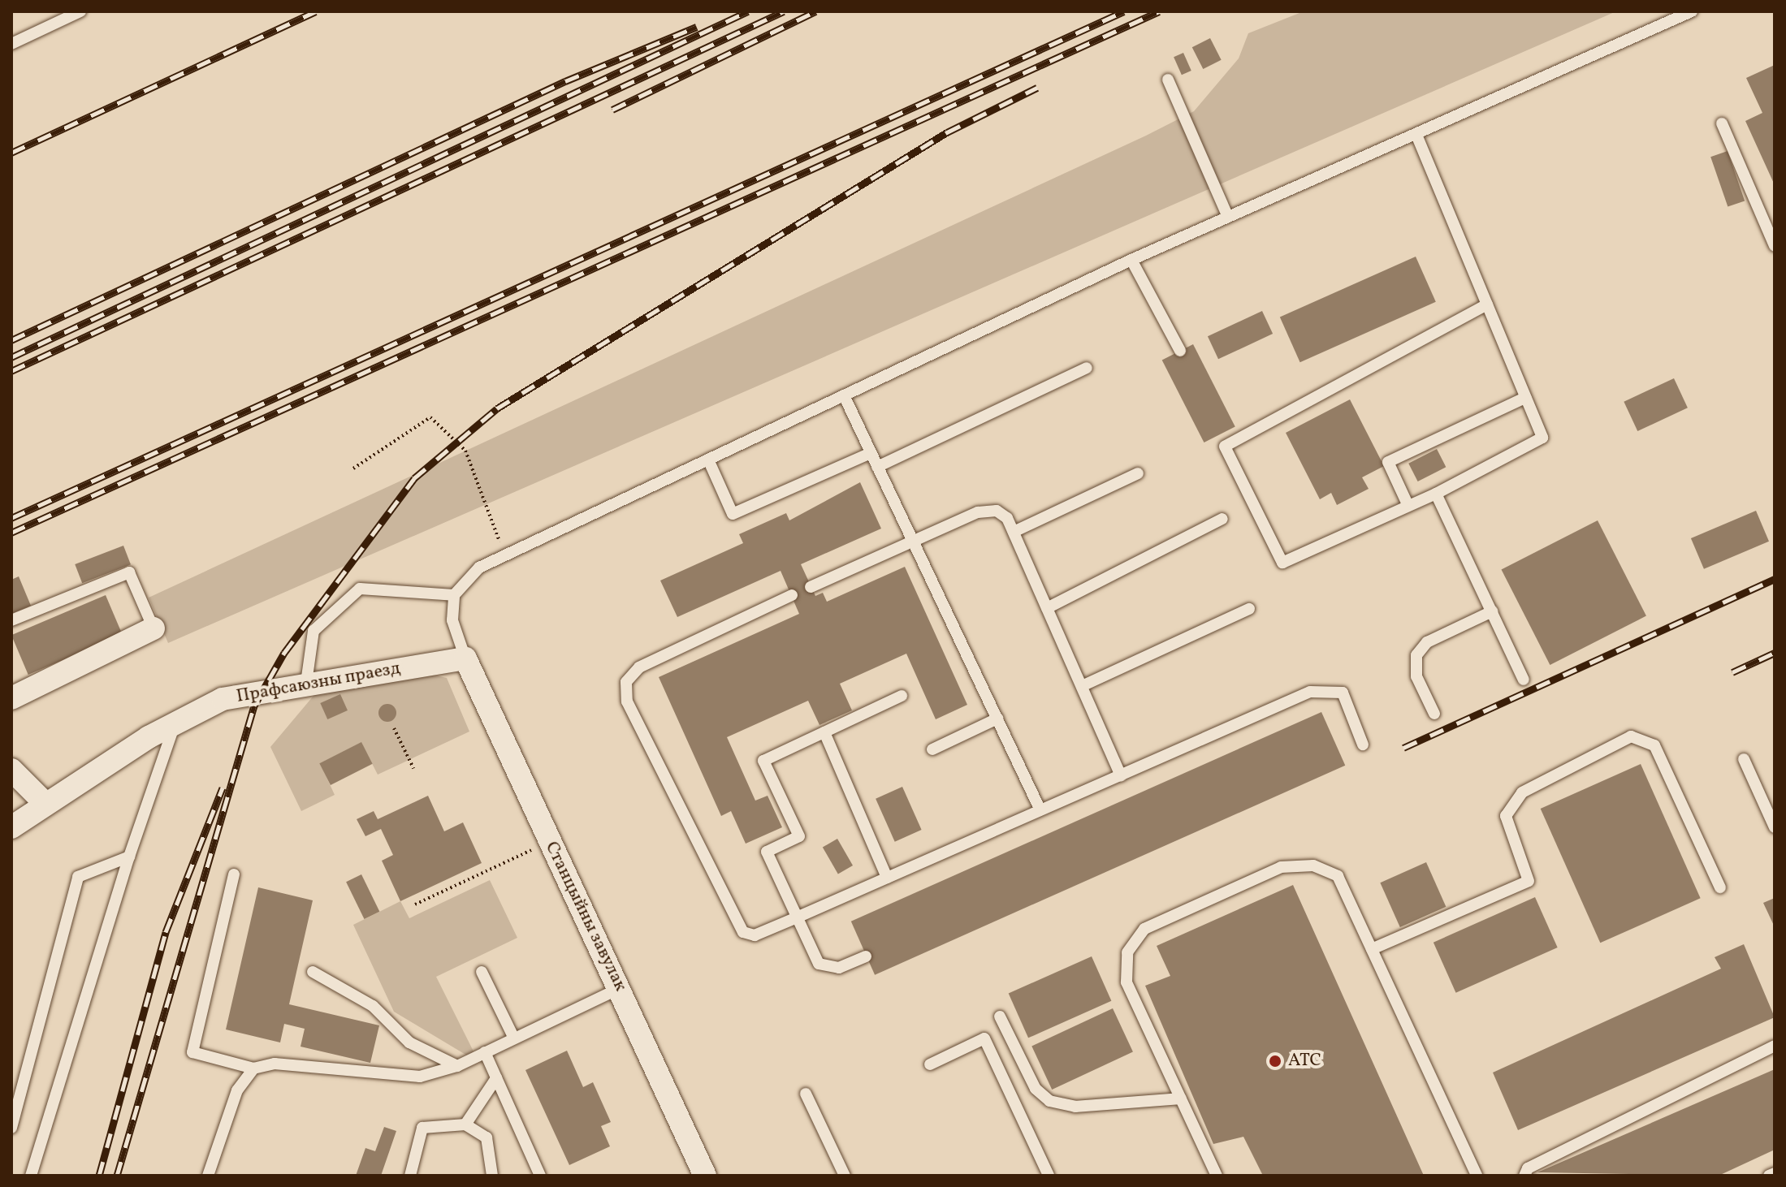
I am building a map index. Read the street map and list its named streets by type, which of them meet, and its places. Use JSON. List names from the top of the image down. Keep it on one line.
{"streets":{"street":["Прафсаюзны праезд","Станцыйны завулак"]},"crossings":[["Прафсаюзны праезд","Станцыйны завулак"]],"places":["АТС"]}
